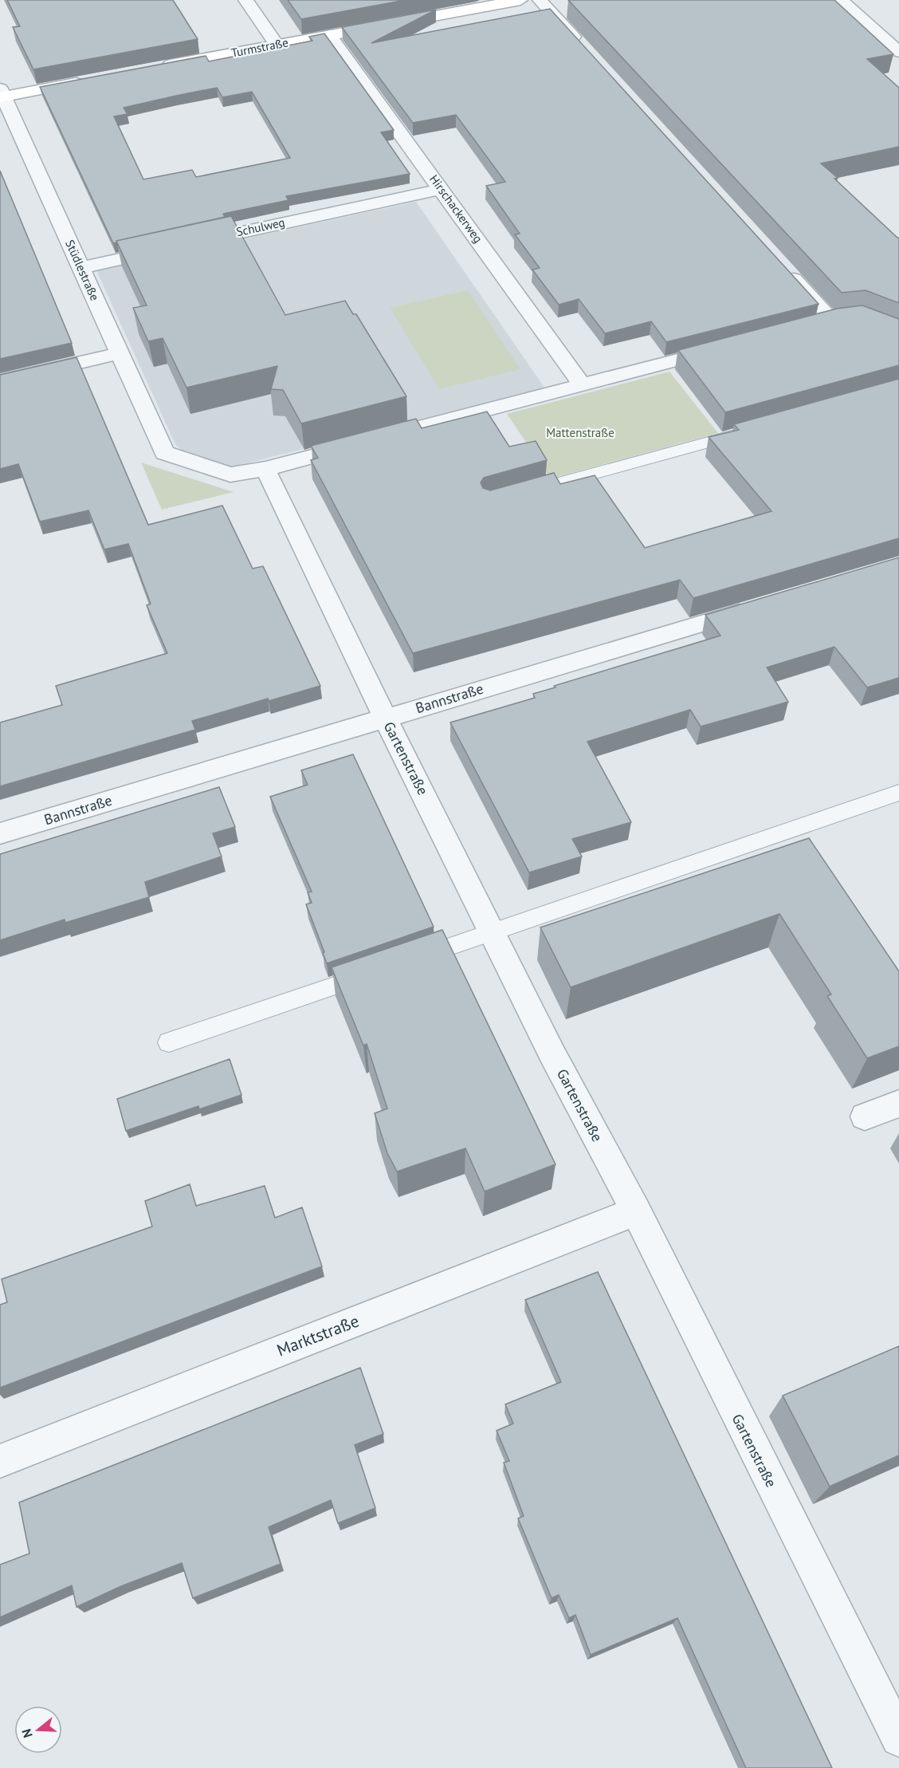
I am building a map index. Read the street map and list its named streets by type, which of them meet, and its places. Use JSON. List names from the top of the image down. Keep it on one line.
{"streets":{"street":["Turmstraße","Hirschackerweg","Schulweg","Stüdlestraße","Bannstraße","Gartenstraße","Marktstraße"]},"crossings":[["Turmstraße","Hirschackerweg"],["Hirschackerweg","Schulweg"],["Stüdlestraße","Gartenstraße"],["Bannstraße","Gartenstraße"],["Gartenstraße","Marktstraße"]],"parks":["Mattenstraße"],"north":"left"}
